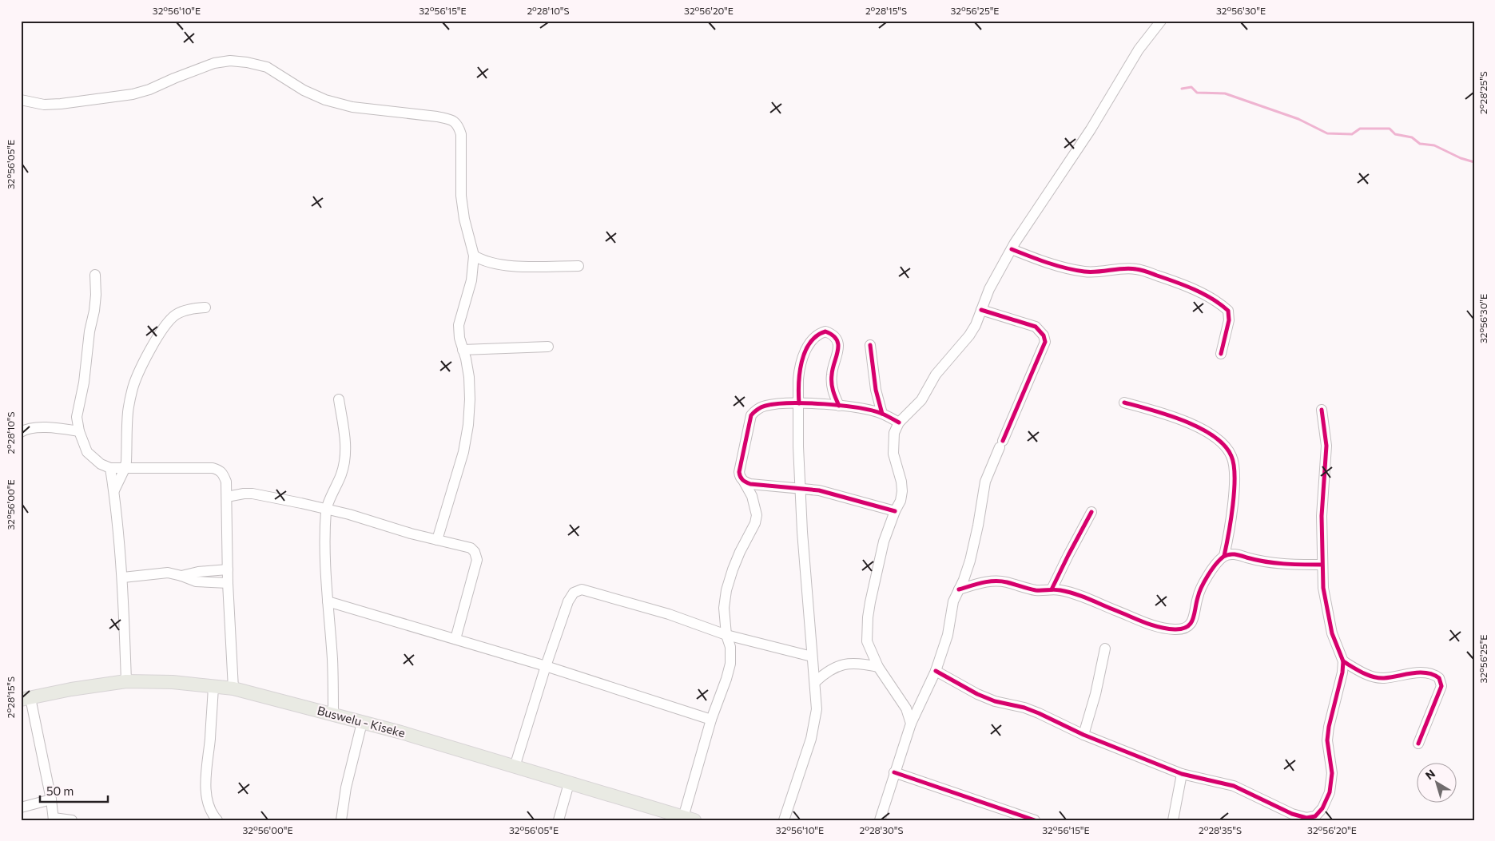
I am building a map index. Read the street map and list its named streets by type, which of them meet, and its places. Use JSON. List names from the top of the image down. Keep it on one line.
{"streets":{"main road":["Buswelu - Kiseke"]},"scale_bar":"50 m","north":"top left","coordinates":["32°56'10\"E","32°56'15\"E","2°28'10\"S","32°56'20\"E","2°28'15\"S","32°56'25\"E","32°56'30\"E","2°28'25\"S","32°56'05\"E","32°56'00\"E","2°28'30\"S","2°28'35\"S"]}
